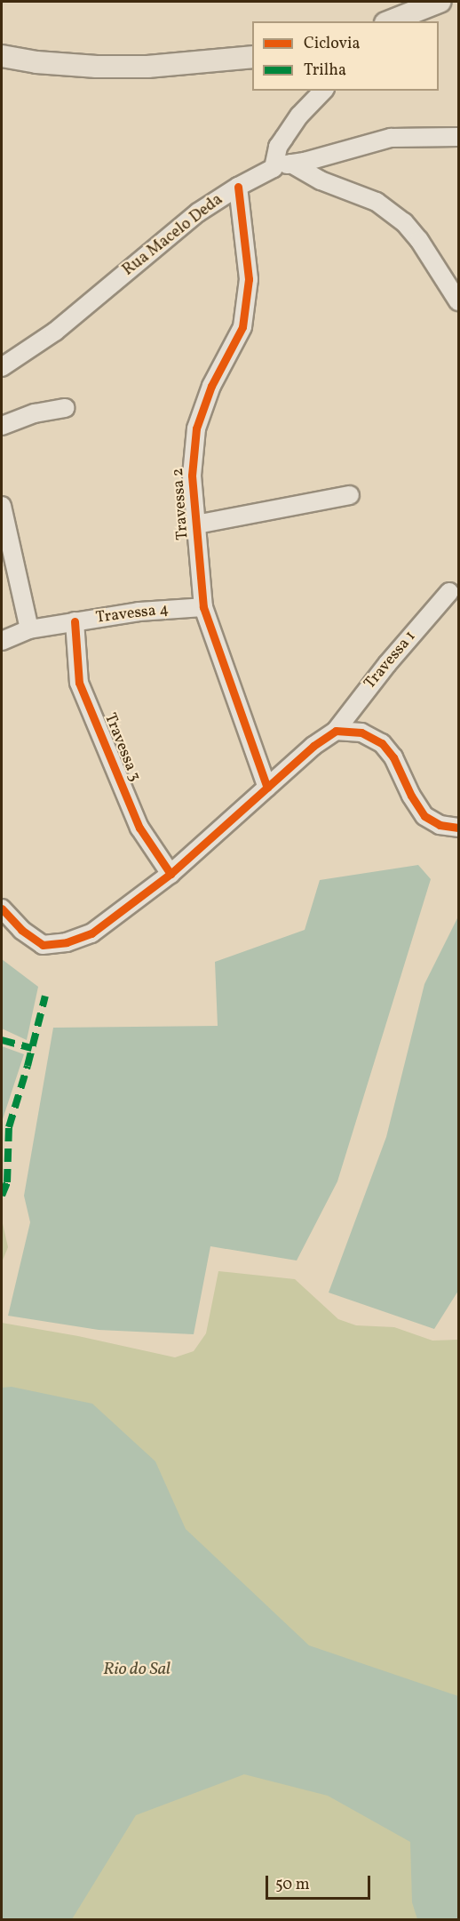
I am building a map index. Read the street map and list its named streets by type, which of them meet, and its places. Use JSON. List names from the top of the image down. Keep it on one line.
{"streets":{"street":["Rua Macelo Deda","Travessa 2","Travessa 4","Travessa 1","Travessa 3"]},"crossings":[["Rua Macelo Deda","Travessa 2"],["Travessa 2","Travessa 4"],["Travessa 2","Travessa 1"],["Travessa 4","Travessa 3"],["Travessa 1","Travessa 3"]],"water":["Rio do Sal"],"legend":["Ciclovia","Trilha"],"scale_bar":"50 m"}
